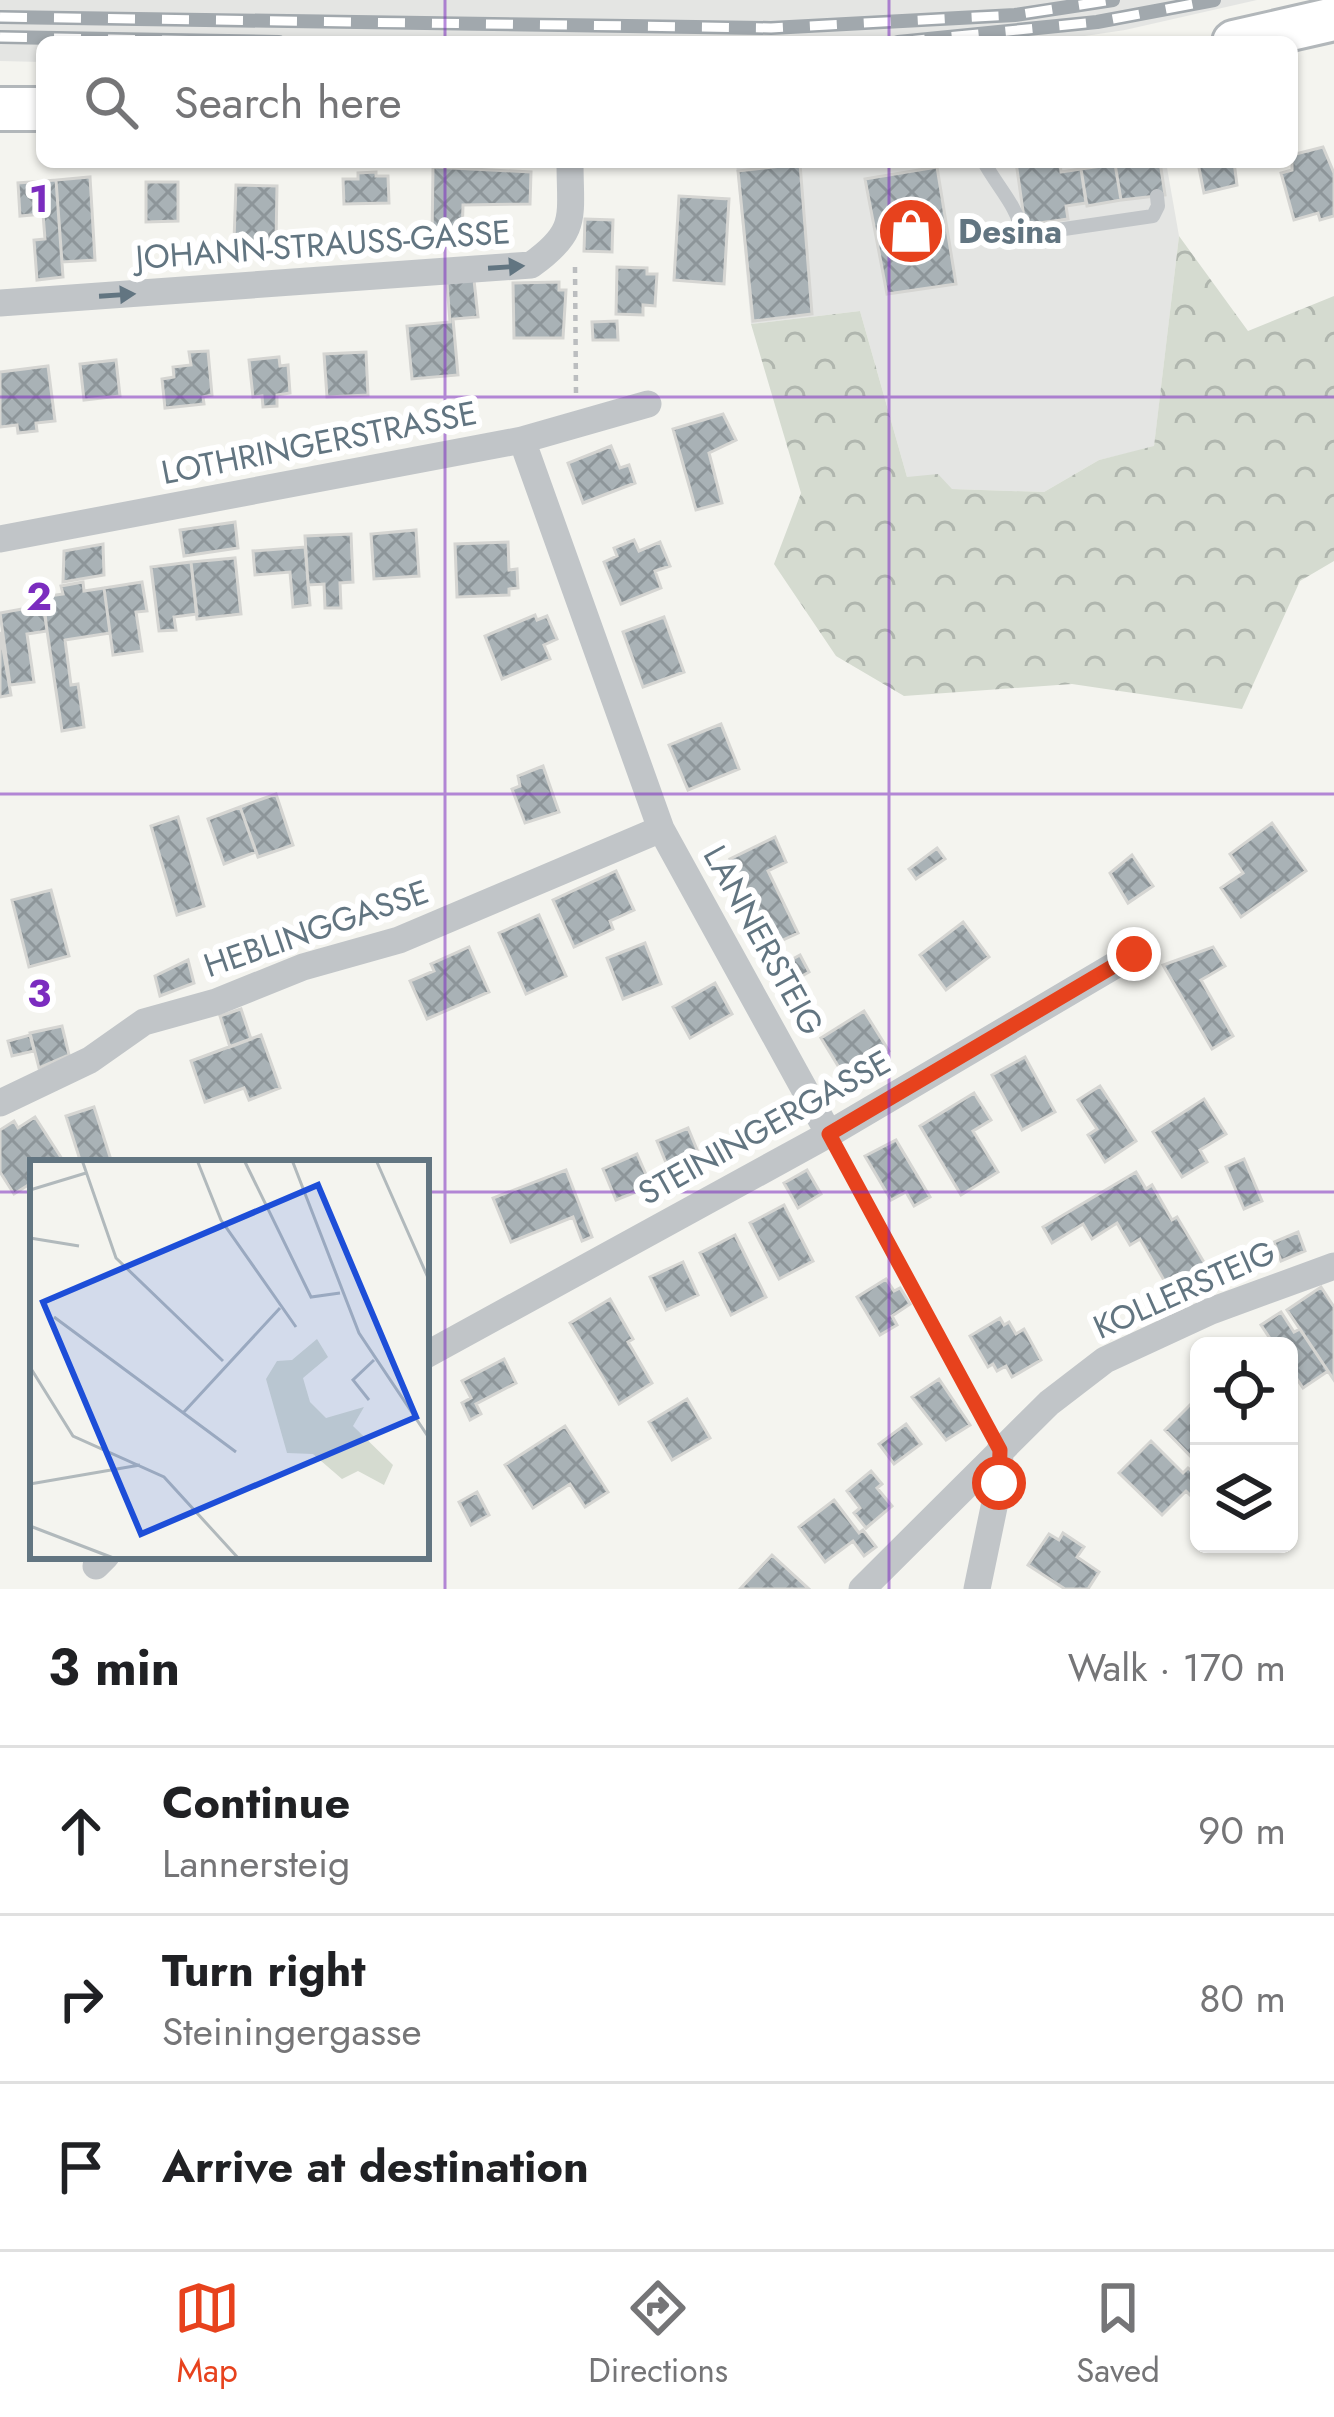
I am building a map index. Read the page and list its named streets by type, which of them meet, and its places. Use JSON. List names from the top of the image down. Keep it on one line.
{"streets":{"street":["JOHANN-STRAUSS-GASSE","LOTHRINGERSTRASSE","HEBLINGGASSE","LANNERSTEIG","STEININGERGASSE","KOLLERSTEIG"]},"crossings":[["LOTHRINGERSTRASSE","LANNERSTEIG"],["HEBLINGGASSE","LANNERSTEIG"],["LANNERSTEIG","STEININGERGASSE"]],"one_way":["JOHANN-STRAUSS-GASSE"],"places":{"shop":["Desina"]},"page":{"search":"Search here","heading":["3 min","Walk · 170 m"],"list":[["Continue","Lannersteig","90 m"],["Turn right","Steiningergasse","80 m"],"Arrive at destination"],"nav":["Map","Directions","Saved"]},"grid":{"rows":["1","2","3"]}}
